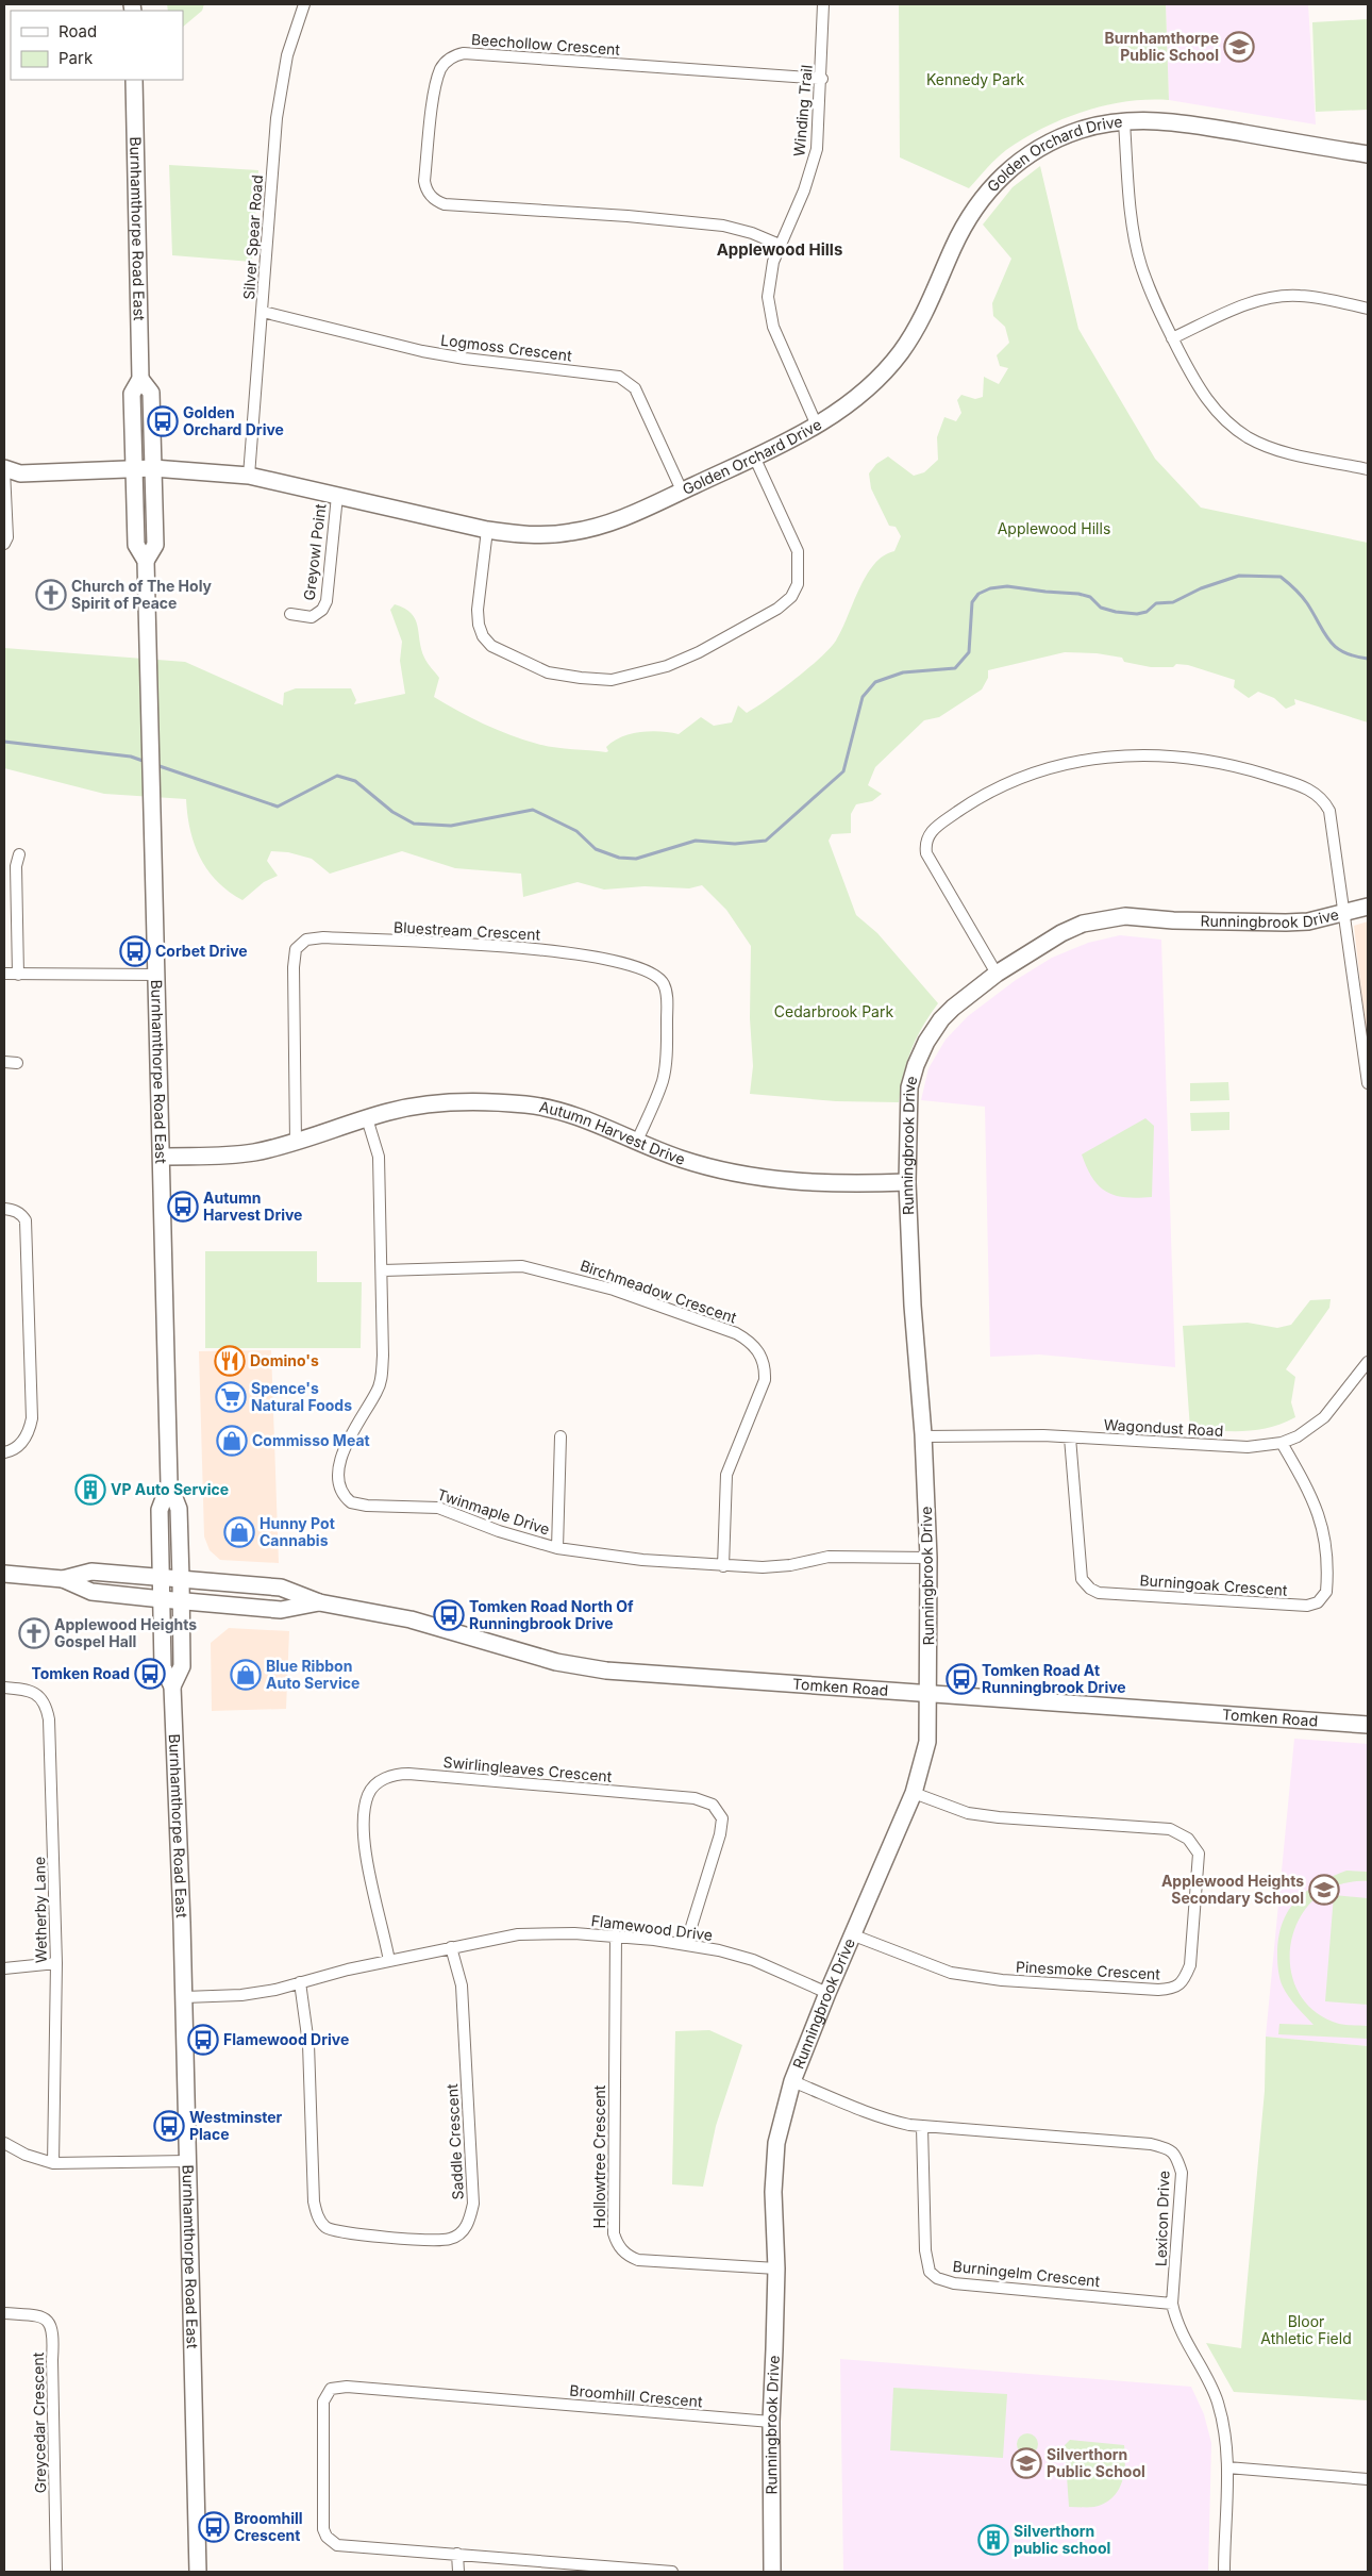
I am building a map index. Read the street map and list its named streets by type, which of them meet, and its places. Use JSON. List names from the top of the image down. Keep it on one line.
{"streets":{"street":["Beechollow Crescent","Winding Trail","Golden Orchard Drive","Burnhamthorpe Road East","Silver Spear Road","Logmoss Crescent","Greyowl Point","Runningbrook Drive","Bluestream Crescent","Autumn Harvest Drive","Birchmeadow Crescent","Wagondust Road","Twinmaple Drive","Burningoak Crescent","Tomken Road","Swirlingleaves Crescent","Wetherby Lane","Flamewood Drive","Pinesmoke Crescent","Saddle Crescent","Hollowtree Crescent","Lexicon Drive","Burningelm Crescent","Broomhill Crescent","Greycedar Crescent"]},"crossings":[["Beechollow Crescent","Winding Trail"],["Winding Trail","Golden Orchard Drive"],["Golden Orchard Drive","Burnhamthorpe Road East"],["Golden Orchard Drive","Silver Spear Road"],["Golden Orchard Drive","Logmoss Crescent"],["Golden Orchard Drive","Greyowl Point"],["Burnhamthorpe Road East","Autumn Harvest Drive"],["Burnhamthorpe Road East","Tomken Road"],["Burnhamthorpe Road East","Flamewood Drive"],["Silver Spear Road","Logmoss Crescent"],["Runningbrook Drive","Autumn Harvest Drive"],["Runningbrook Drive","Wagondust Road"],["Runningbrook Drive","Twinmaple Drive"],["Runningbrook Drive","Tomken Road"],["Runningbrook Drive","Flamewood Drive"],["Runningbrook Drive","Pinesmoke Crescent"],["Runningbrook Drive","Hollowtree Crescent"],["Runningbrook Drive","Lexicon Drive"],["Runningbrook Drive","Broomhill Crescent"],["Bluestream Crescent","Autumn Harvest Drive"],["Autumn Harvest Drive","Twinmaple Drive"],["Birchmeadow Crescent","Twinmaple Drive"],["Wagondust Road","Burningoak Crescent"],["Swirlingleaves Crescent","Flamewood Drive"],["Flamewood Drive","Saddle Crescent"],["Flamewood Drive","Hollowtree Crescent"],["Lexicon Drive","Burningelm Crescent"]],"districts":["Applewood Hills"],"parks":["Kennedy Park","Applewood Hills","Cedarbrook Park","Bloor Athletic Field"],"places":{"school or university":["Burnhamthorpe Public School","Applewood Heights Secondary School","Silverthorn Public School"],"bus stop":["Golden Orchard Drive","Corbet Drive","Autumn Harvest Drive","Tomken Road North Of Runningbrook Drive","Tomken Road","Tomken Road At Runningbrook Drive","Flamewood Drive","Westminster Place","Broomhill Crescent"],"church":["Church of The Holy Spirit of Peace","Applewood Heights Gospel Hall"],"restaurant":["Domino's"],"supermarket":["Spence's Natural Foods"],"shop":["Commisso Meat","Hunny Pot Cannabis","Blue Ribbon Auto Service"],"building":["VP Auto Service","Silverthorn public school"]},"legend":["Road","Park"]}
